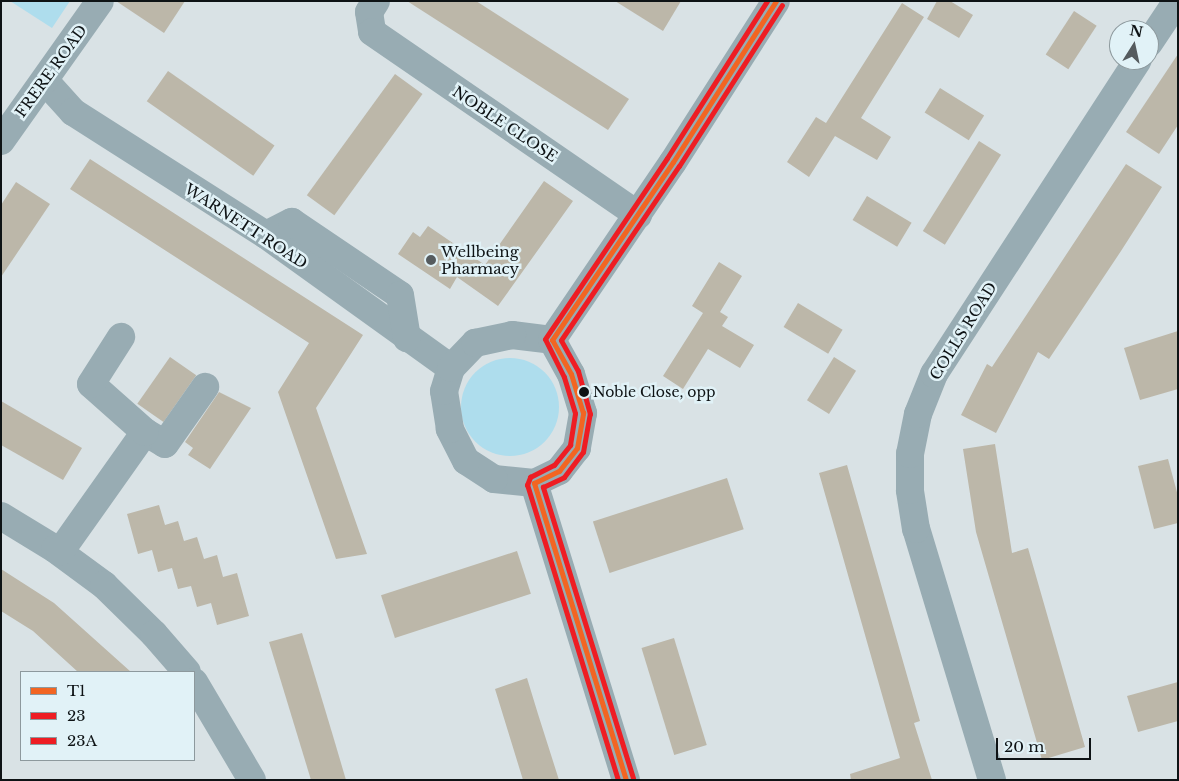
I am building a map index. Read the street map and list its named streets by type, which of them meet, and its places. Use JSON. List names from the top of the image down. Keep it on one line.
{"streets":{"street":["FRERE ROAD","NOBLE CLOSE","WARNETT ROAD","COLLS ROAD"]},"crossings":[["FRERE ROAD","WARNETT ROAD"]],"places":["Wellbeing Pharmacy","Noble Close, opp"],"lines":["transit line T1","transit line 23A","transit line 23"],"legend":["T1","23","23A"],"scale_bar":"20 m","north":"top"}
